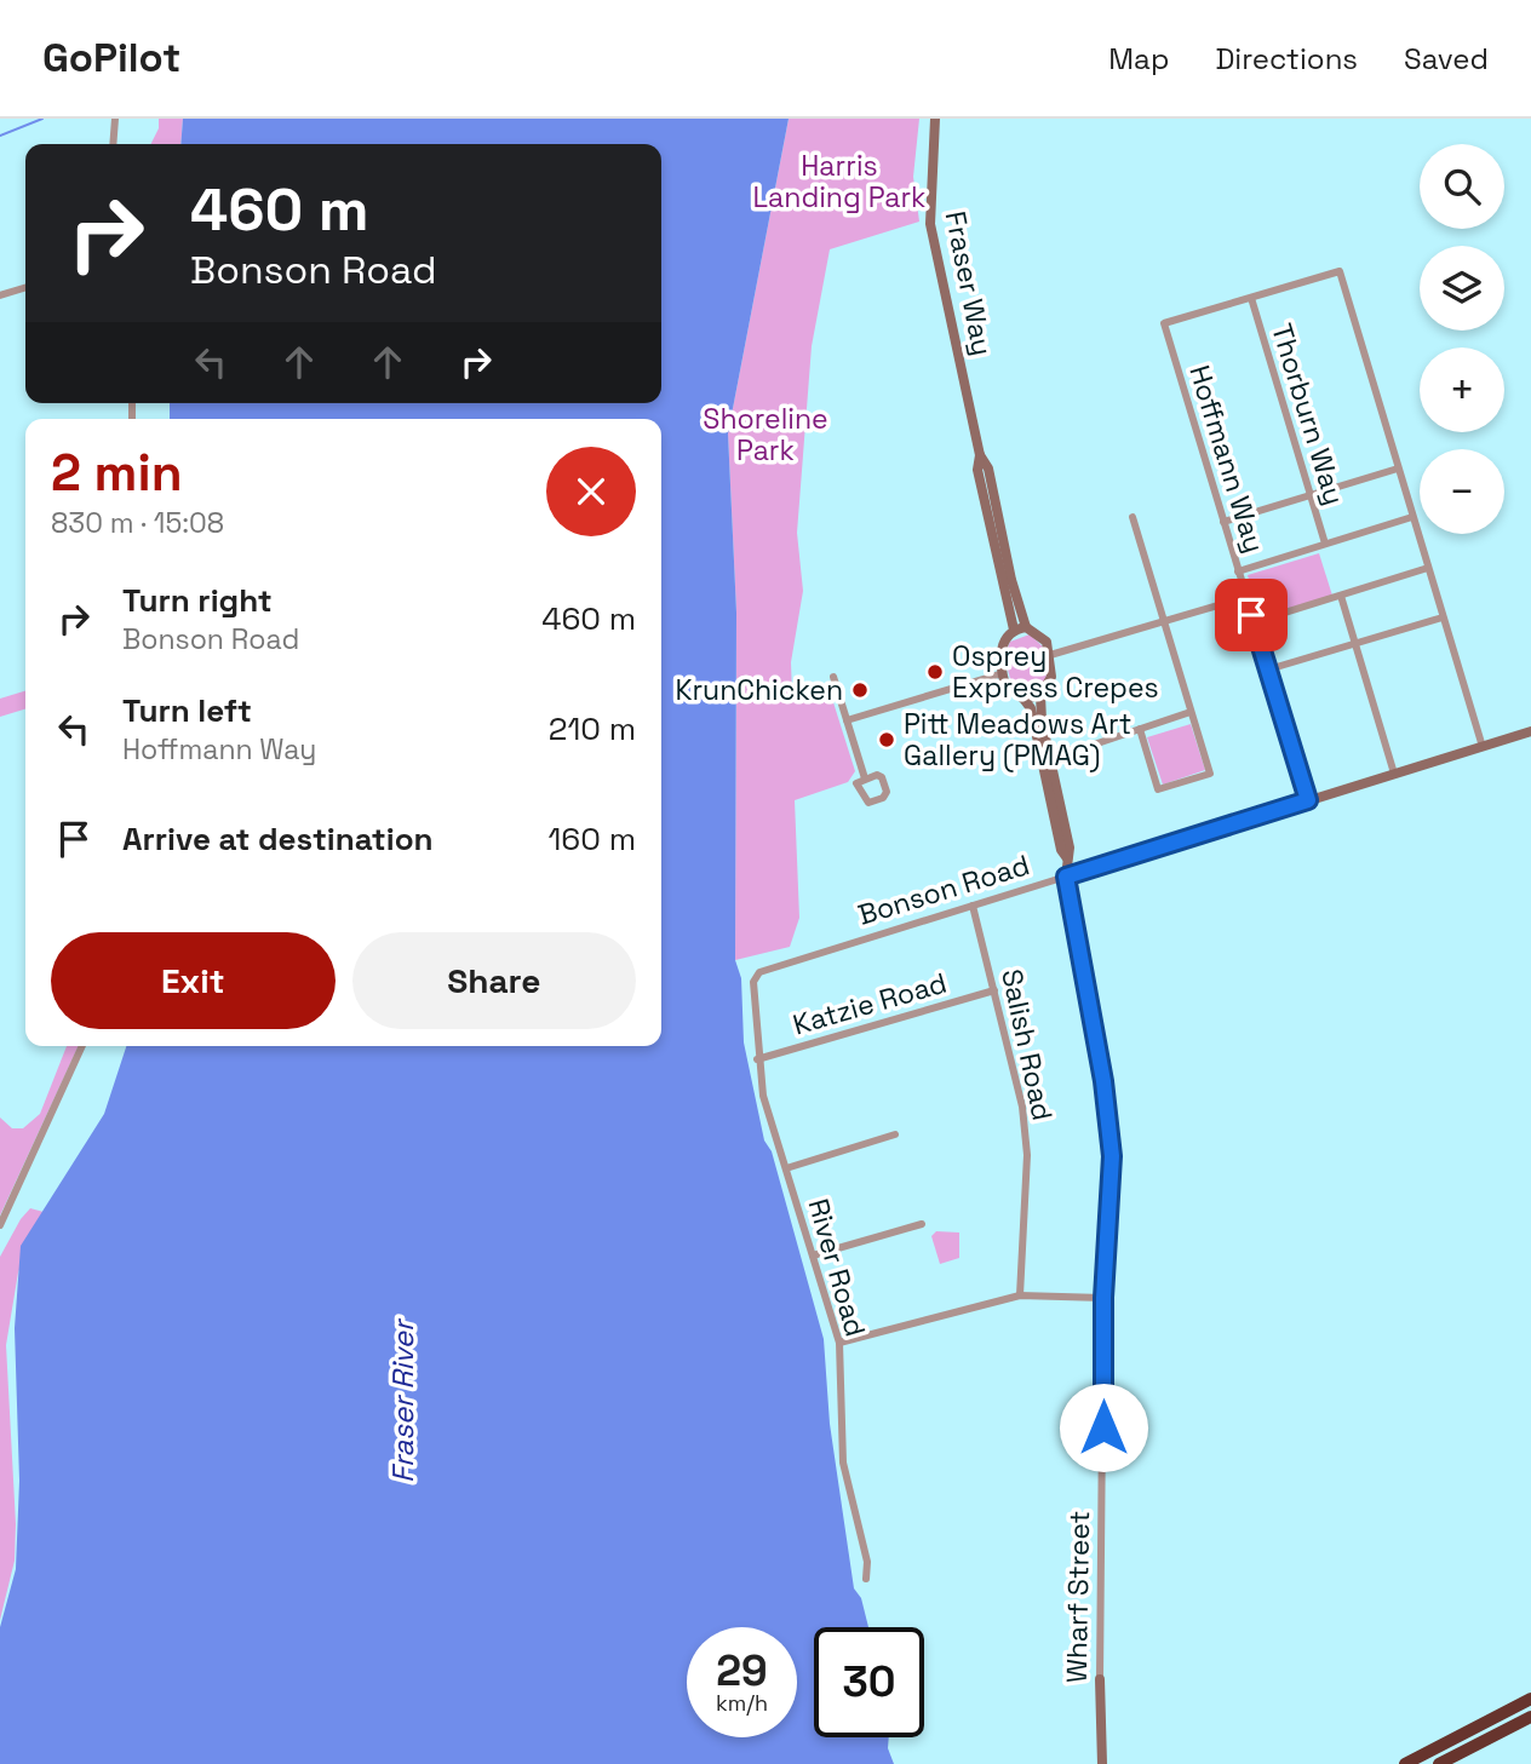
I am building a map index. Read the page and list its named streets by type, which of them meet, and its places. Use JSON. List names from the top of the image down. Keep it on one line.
{"streets":{"street":["Fraser Way","Thorburn Way","Hoffmann Way","Bonson Road","Katzie Road","Salish Road","River Road","Wharf Street"]},"crossings":[["Thorburn Way","Hoffmann Way"],["Hoffmann Way","Bonson Road"],["Bonson Road","Salish Road"],["Bonson Road","River Road"],["Bonson Road","Wharf Street"],["Katzie Road","Salish Road"],["Katzie Road","River Road"]],"water":["Fraser River"],"parks":["Harris Landing Park","Shoreline Park"],"places":["Osprey Express Crepes","KrunChicken","Pitt Meadows Art Gallery (PMAG)"],"page":{"header":"GoPilot","nav":["Map","Directions","Saved"],"map_buttons":["+","−"],"turn":["460 m","Bonson Road"],"heading":["2 min","830 m · 15:08"],"list":[{"name":"Turn right","note":"Bonson Road","value":"460 m"},{"name":"Turn left","note":"Hoffmann Way","value":"210 m"},{"name":"Arrive at destination","value":"160 m"}],"buttons":["Exit","Share"],"speed":"29 km/h","limit":"30"}}
